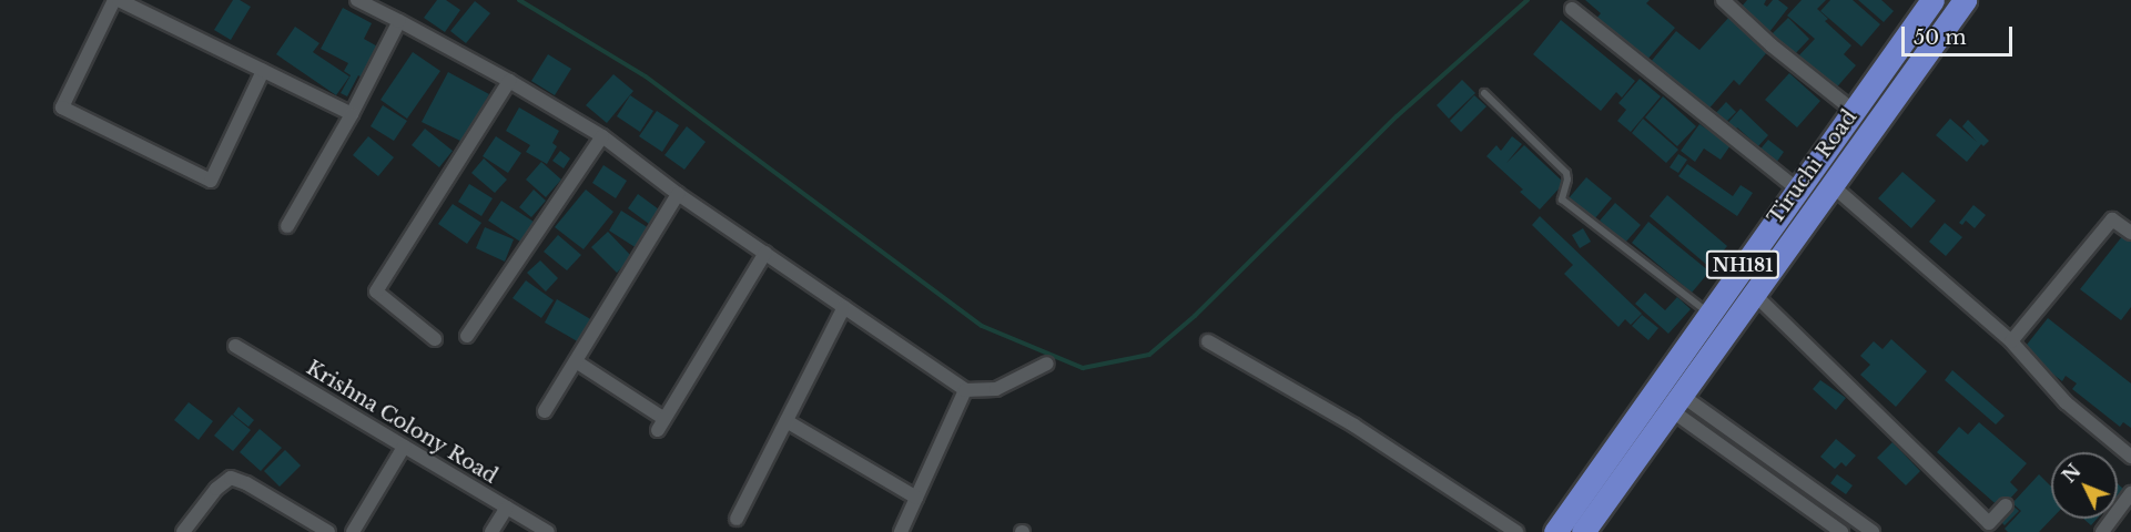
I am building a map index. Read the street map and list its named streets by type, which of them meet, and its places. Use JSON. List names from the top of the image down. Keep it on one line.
{"streets":{"highway":["Tiruchi Road","NH181"],"street":["Krishna Colony Road"]},"scale_bar":"50 m","north":"top left"}
